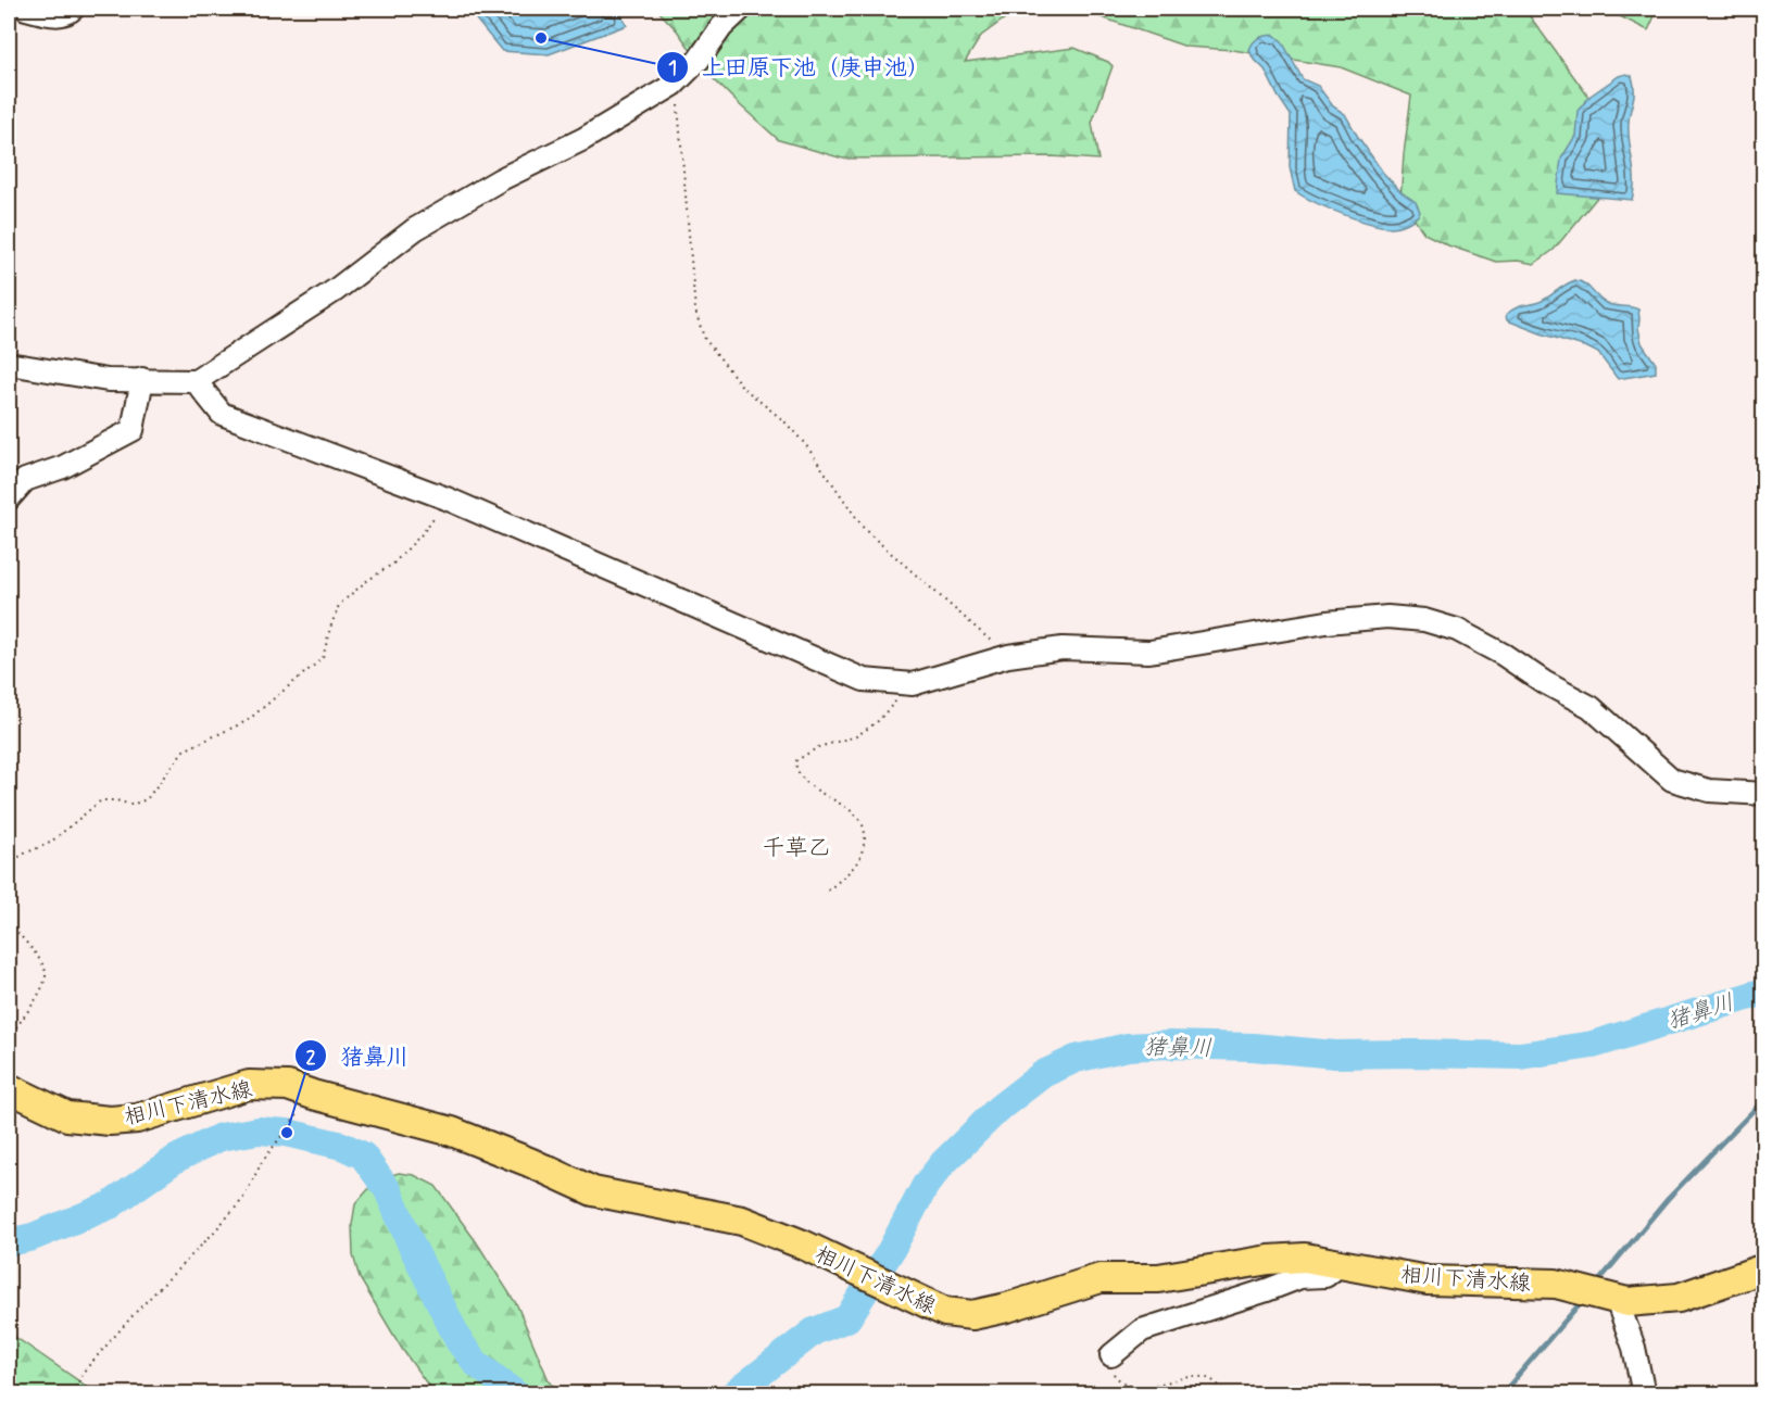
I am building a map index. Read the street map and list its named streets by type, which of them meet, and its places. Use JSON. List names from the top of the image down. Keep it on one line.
{"streets":{"main road":["相川下清水線"]},"districts":["千草乙"],"water":["猪鼻川"],"places":["上田原下池（庚申池）","猪鼻川"]}
